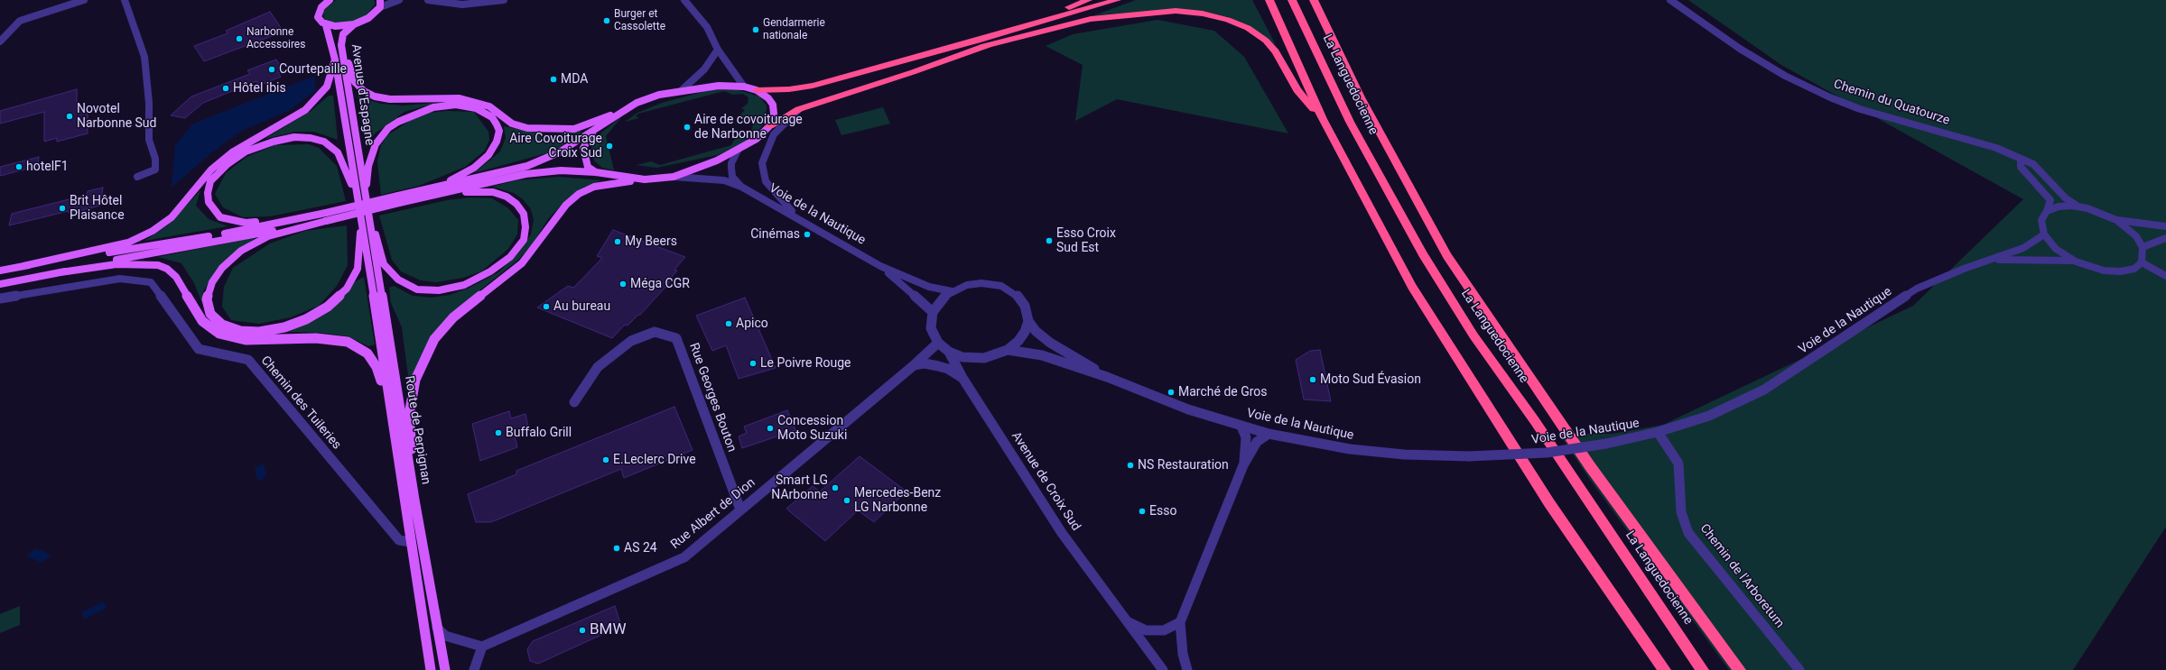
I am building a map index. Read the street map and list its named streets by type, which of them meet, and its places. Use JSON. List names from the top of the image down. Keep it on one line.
{"streets":{"highway":["La Languedocienne"],"main road":["Avenue d'Espagne","Route de Perpignan"],"street":["Chemin du Quatourze","Voie de la Nautique","Rue Georges Bouton","Chemin des Tuileries","Avenue de Croix Sud","Rue Albert de Dion","Chemin de l'Arboretum"]},"crossings":[["Avenue d'Espagne","Route de Perpignan"],["Voie de la Nautique","Avenue de Croix Sud"],["Voie de la Nautique","Rue Albert de Dion"],["Voie de la Nautique","Chemin de l'Arboretum"],["Rue Georges Bouton","Rue Albert de Dion"],["Chemin des Tuileries","Route de Perpignan"],["Avenue de Croix Sud","Rue Albert de Dion"]],"places":["Burger et Cassolette","Gendarmerie nationale","Narbonne Accessoires","Courtepaille","MDA","Hôtel ibis","Novotel Narbonne Sud","Aire de covoiturage de Narbonne","Aire Covoiturage Croix Sud","hotelF1","Brit Hôtel Plaisance","Cinémas","Esso Croix Sud Est","My Beers","Méga CGR","Au bureau","Apico","Le Poivre Rouge","Moto Sud Évasion","Marché de Gros","Concession Moto Suzuki","Buffalo Grill","E.Leclerc Drive","NS Restauration","Smart LG NArbonne","Mercedes-Benz LG Narbonne","Esso","AS 24","BMW"]}
